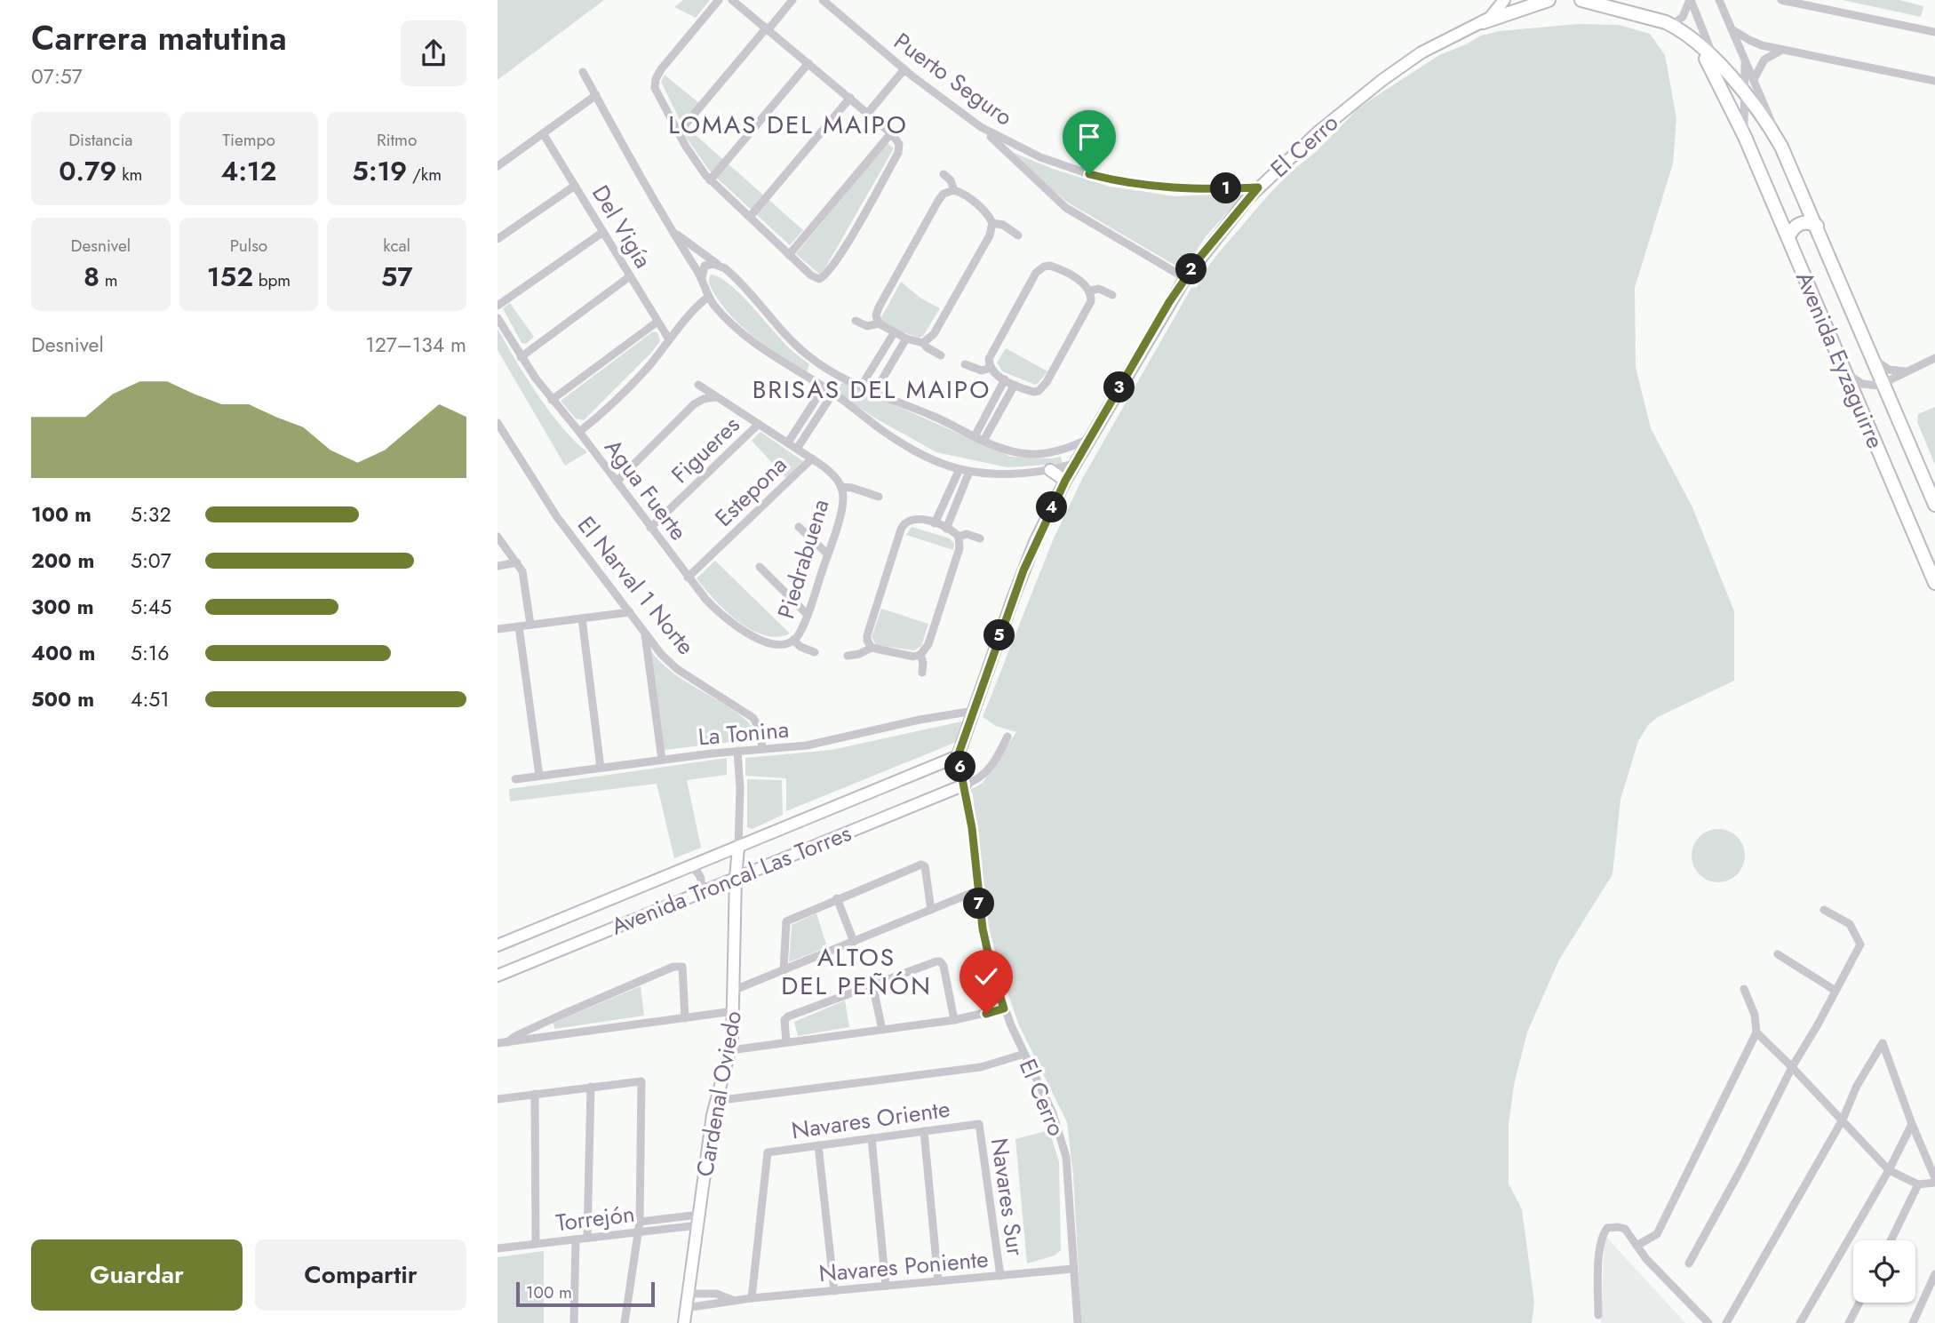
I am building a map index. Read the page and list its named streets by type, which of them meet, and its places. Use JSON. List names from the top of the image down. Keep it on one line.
{"streets":{"main road":["Avenida Eyzaguirre"],"street":["Puerto Seguro","El Cerro","Del Vigía","Figueres","Agua Fuerte","Estepona","Piedrabuena","El Narval 1 Norte","La Tonina","Avenida Troncal Las Torres","Cardenal Oviedo","Navares Oriente","Navares Sur","Torrejón","Navares Poniente"]},"crossings":[["Puerto Seguro","El Cerro"],["El Cerro","La Tonina"],["El Cerro","Avenida Troncal Las Torres"],["El Cerro","Navares Poniente"],["Figueres","Agua Fuerte"],["Agua Fuerte","Estepona"],["Agua Fuerte","Piedrabuena"],["El Narval 1 Norte","La Tonina"],["La Tonina","Cardenal Oviedo"],["Avenida Troncal Las Torres","Cardenal Oviedo"],["Cardenal Oviedo","Torrejón"],["Cardenal Oviedo","Navares Poniente"],["Navares Oriente","Navares Sur"],["Navares Oriente","Navares Poniente"],["Navares Sur","Navares Poniente"]],"districts":["LOMAS DEL MAIPO","BRISAS DEL MAIPO","ALTOS DEL PEÑÓN"],"scale_bar":"100 m","page":{"heading":["Carrera matutina","07:57"],"stats":[["Distancia","0.79 km"],["Tiempo","4:12"],["Ritmo","5:19 /km"],["Desnivel","8 m"],["Pulso","152 bpm"],["kcal","57"]],"pins":["1","2","3","4","5","6","7"],"chart":["Desnivel","127–134 m"],"list":[{"name":"100 m","note":"5:32"},{"name":"200 m","note":"5:07"},{"name":"300 m","note":"5:45"},{"name":"400 m","note":"5:16"},{"name":"500 m","note":"4:51"}],"buttons":["Guardar","Compartir"],"scale":"100 m"}}
